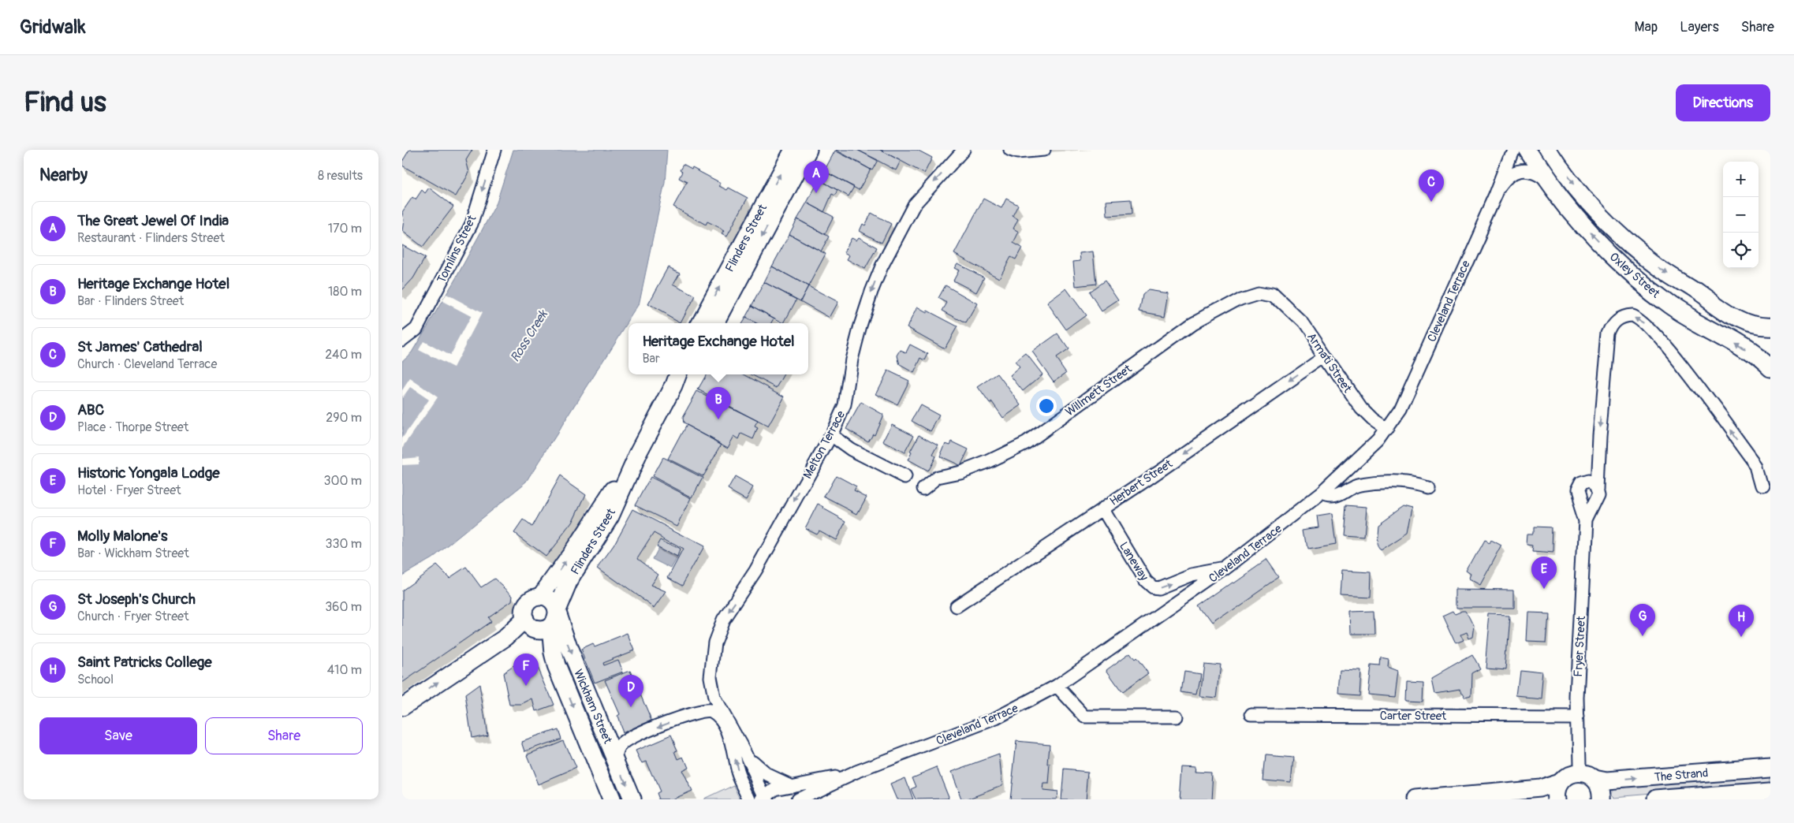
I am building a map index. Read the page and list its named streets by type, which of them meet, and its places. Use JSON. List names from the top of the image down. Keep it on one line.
{"streets":{"main road":["Flinders Street","Oxley Street","Wickham Street","The Strand"],"street":["Tomlins Street","Cleveland Terrace","Armati Street","Willmett Street","Melton Terrace","Herbert Street","Laneway","Fryer Street","Carter Street"]},"crossings":[["Flinders Street","Wickham Street"],["Oxley Street","Cleveland Terrace"],["Cleveland Terrace","Armati Street"],["Cleveland Terrace","Melton Terrace"],["Cleveland Terrace","Laneway"],["Armati Street","Willmett Street"],["Armati Street","Herbert Street"],["Herbert Street","Laneway"],["Fryer Street","Carter Street"],["Fryer Street","The Strand"]],"one_way":["Tomlins Street","Melton Terrace","Herbert Street","Laneway","Wickham Street"],"water":["Ross Creek"],"page":{"header":"Gridwalk","nav":["Map","Layers","Share"],"buttons":["Directions",["Save","Share"]],"title":"Find us","heading":["Nearby","8 results"],"pins":["A","C","B","E","G","H","F","D"],"map_buttons":["+","−"],"list":[{"mark":"A","name":"The Great Jewel Of India","note":"Restaurant · Flinders Street","value":"170 m"},{"mark":"B","name":"Heritage Exchange Hotel","note":"Bar · Flinders Street","value":"180 m"},{"mark":"C","name":"St James' Cathedral","note":"Church · Cleveland Terrace","value":"240 m"},{"mark":"D","name":"ABC","note":"Place · Thorpe Street","value":"290 m"},{"mark":"E","name":"Historic Yongala Lodge","note":"Hotel · Fryer Street","value":"300 m"},{"mark":"F","name":"Molly Malone's","note":"Bar · Wickham Street","value":"330 m"},{"mark":"G","name":"St Joseph's Church","note":"Church · Fryer Street","value":"360 m"},{"mark":"H","name":"Saint Patricks College","note":"School","value":"410 m"}],"popup":["Heritage Exchange Hotel","Bar"]}}
